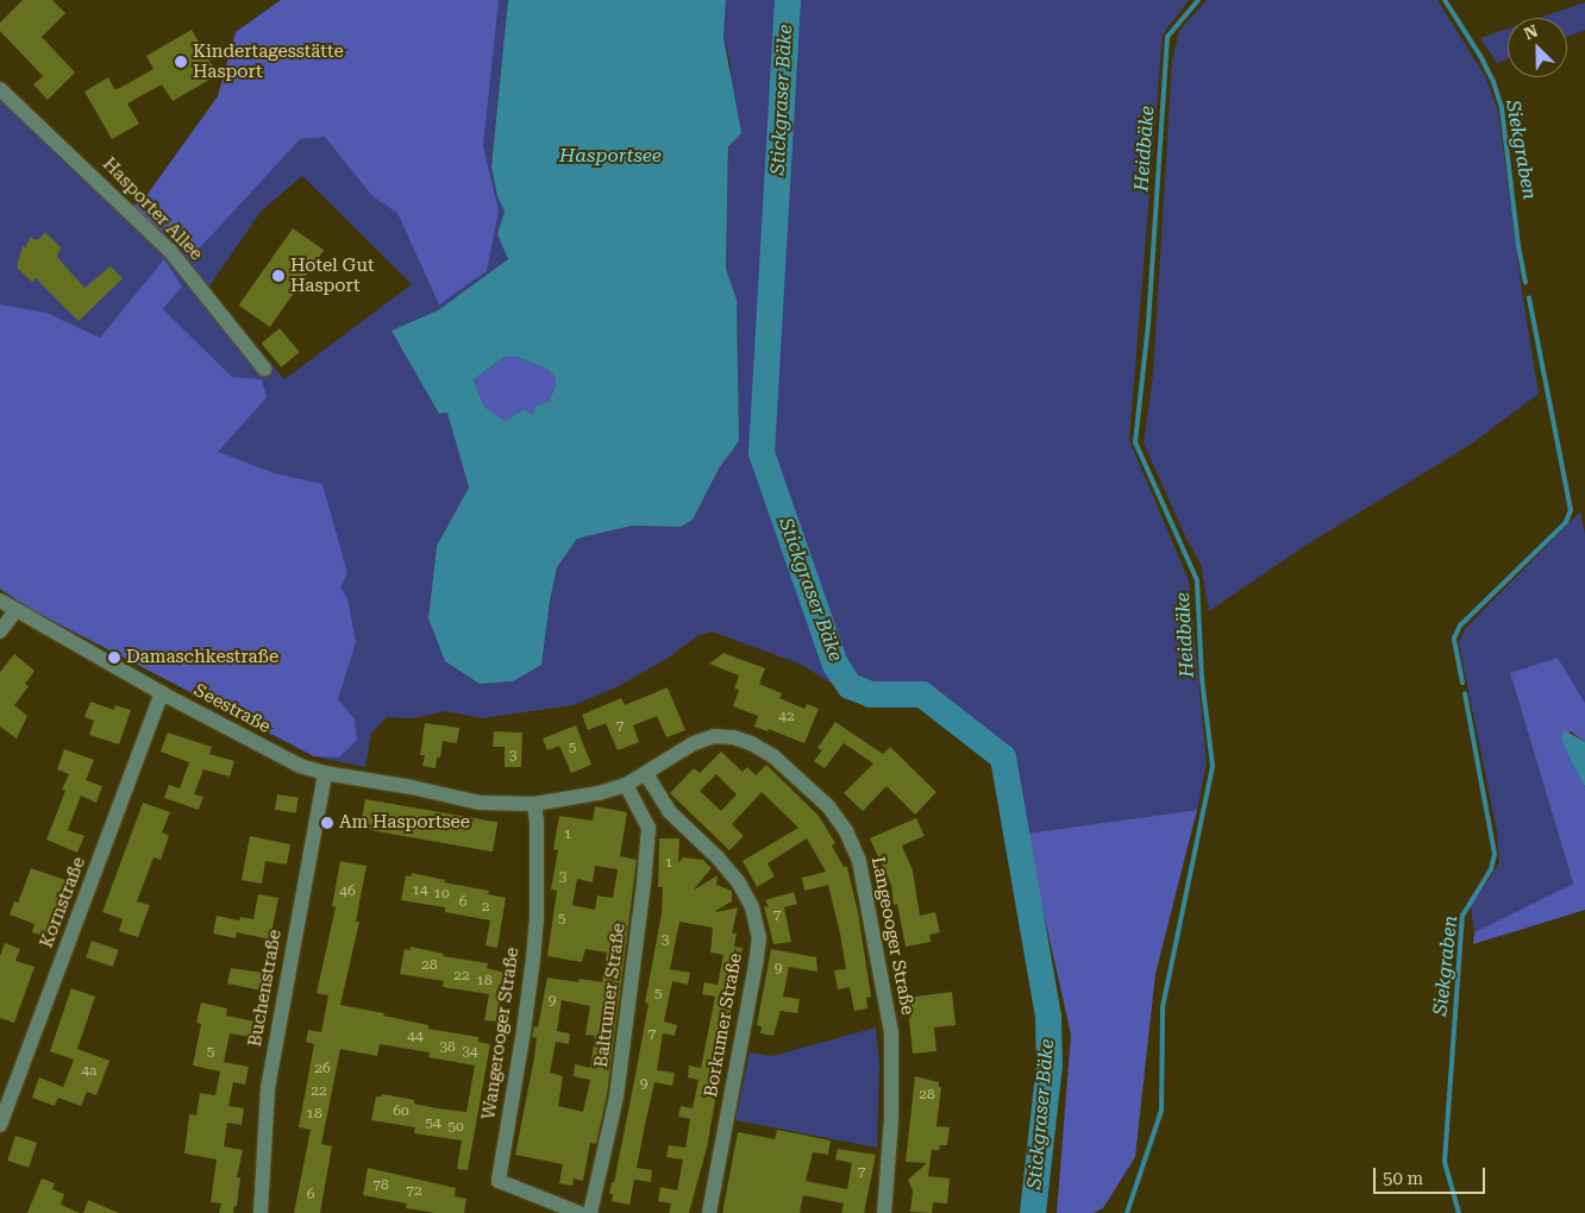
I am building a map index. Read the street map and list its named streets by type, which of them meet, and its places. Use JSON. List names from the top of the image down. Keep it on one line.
{"streets":{"street":["Hasporter Allee","Seestraße","Kornstraße","Langeooger Straße","Buchenstraße","Baltrumer Straße","Borkumer Straße","Wangerooger Straße"]},"crossings":[["Seestraße","Kornstraße"],["Seestraße","Buchenstraße"],["Langeooger Straße","Borkumer Straße"]],"water":["Stickgraser Bäke","Heidbäke","Siekgraben","Hasportsee"],"places":["Kindertagesstätte Hasport","Hotel Gut Hasport","Damaschkestraße","Am Hasportsee"],"house_numbers":["42","7","5","3","1","1","3","14","46","10","6","2","7","5","3","28","9","22","18","5","9","7","44","38","5","34","26","4a","9","22","28","60","18","54","50","7","78","72","6"],"scale_bar":"50 m","north":"top left"}
